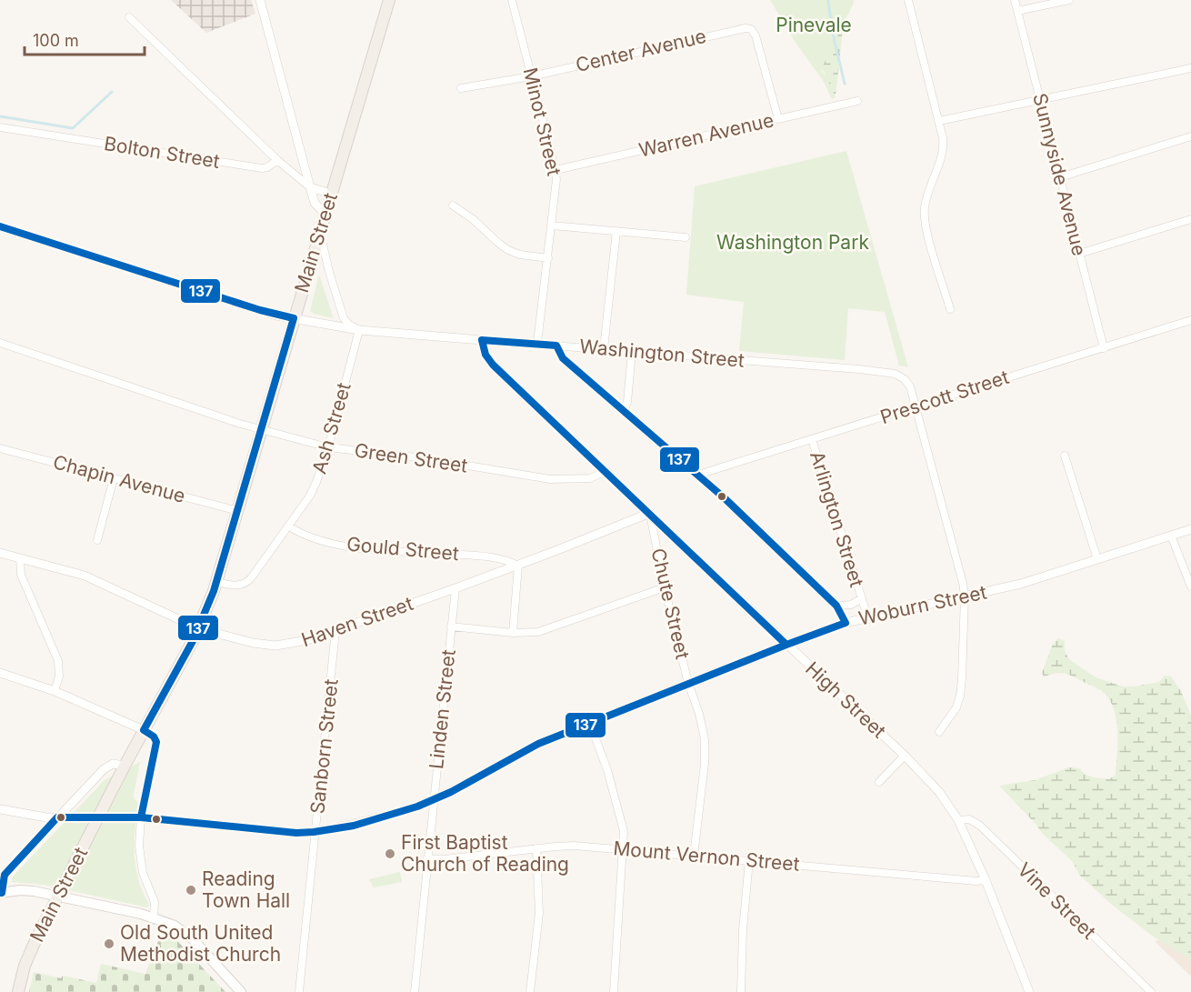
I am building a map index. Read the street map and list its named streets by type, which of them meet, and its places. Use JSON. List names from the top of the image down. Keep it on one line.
{"streets":{"main road":["Main Street"],"street":["Center Avenue","Minot Street","Warren Avenue","Bolton Street","Sunnyside Avenue","Washington Street","Prescott Street","Ash Street","Green Street","Chapin Avenue","Arlington Street","Gould Street","Chute Street","Woburn Street","Haven Street","High Street","Linden Street","Sanborn Street","Mount Vernon Street","Vine Street"]},"crossings":[["Center Avenue","Minot Street"],["Center Avenue","Warren Avenue"],["Minot Street","Warren Avenue"],["Minot Street","Washington Street"],["Sunnyside Avenue","Prescott Street"],["Main Street","Washington Street"],["Main Street","Ash Street"],["Main Street","Green Street"],["Main Street","Chapin Avenue"],["Main Street","Woburn Street"],["Main Street","Haven Street"],["Washington Street","Prescott Street"],["Washington Street","Ash Street"],["Washington Street","Woburn Street"],["Washington Street","High Street"],["Prescott Street","Arlington Street"],["Ash Street","Green Street"],["Ash Street","Gould Street"],["Green Street","High Street"],["Arlington Street","Woburn Street"],["Gould Street","Haven Street"],["Chute Street","Woburn Street"],["Chute Street","Haven Street"],["Chute Street","High Street"],["Chute Street","Mount Vernon Street"],["Woburn Street","High Street"],["Woburn Street","Linden Street"],["Woburn Street","Sanborn Street"],["Haven Street","High Street"],["Haven Street","Linden Street"],["Haven Street","Sanborn Street"],["High Street","Mount Vernon Street"],["High Street","Vine Street"],["Linden Street","Mount Vernon Street"]],"parks":["Pinevale","Washington Park"],"places":["First Baptist Church of Reading","Reading Town Hall","Old South United Methodist Church"],"lines":["transit line 137"],"scale_bar":"100 m"}
